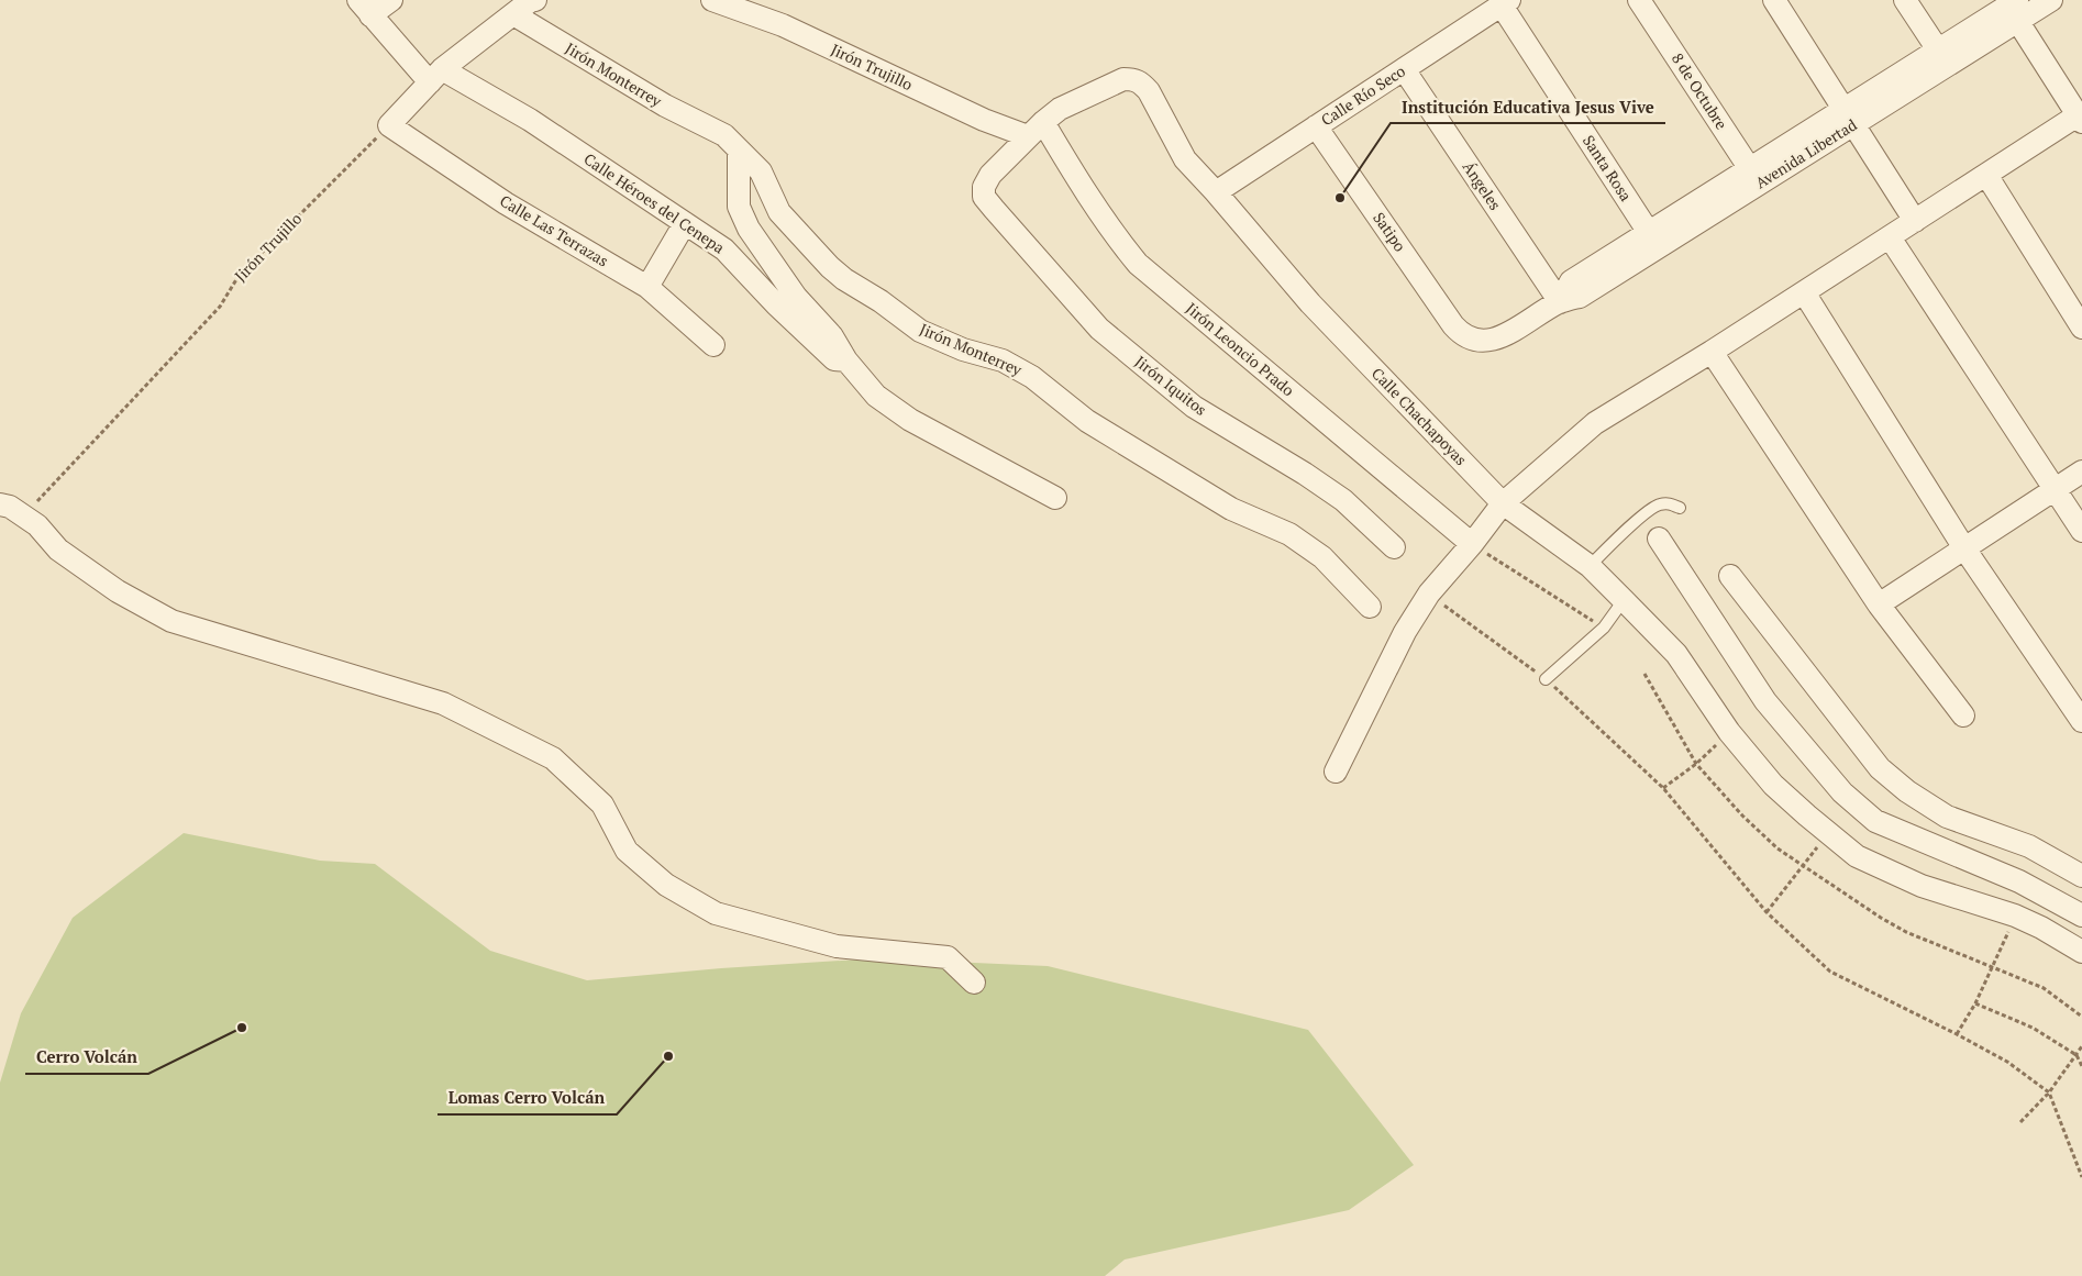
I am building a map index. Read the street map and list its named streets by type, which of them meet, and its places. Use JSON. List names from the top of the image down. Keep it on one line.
{"streets":{"street":["Jirón Trujillo","Jirón Monterrey","8 de Octubre","Calle Río Seco","Avenida Libertad","Santa Rosa","Ángeles","Calle Héroes del Cenepa","Calle Las Terrazas","Satipo","Jirón Leoncio Prado","Jirón Iquitos","Calle Chachapoyas"]},"crossings":[["Jirón Trujillo","Calle Las Terrazas"],["Jirón Trujillo","Jirón Leoncio Prado"],["Jirón Trujillo","Jirón Iquitos"],["Jirón Trujillo","Calle Chachapoyas"],["Jirón Monterrey","Calle Héroes del Cenepa"],["8 de Octubre","Avenida Libertad"],["Calle Río Seco","Santa Rosa"],["Calle Río Seco","Ángeles"],["Calle Río Seco","Satipo"],["Calle Río Seco","Calle Chachapoyas"],["Avenida Libertad","Santa Rosa"],["Avenida Libertad","Ángeles"],["Avenida Libertad","Satipo"],["Jirón Leoncio Prado","Jirón Iquitos"],["Jirón Leoncio Prado","Calle Chachapoyas"],["Jirón Iquitos","Calle Chachapoyas"]],"places":["Institución Educativa Jesus Vive","Cerro Volcán","Lomas Cerro Volcán"]}
